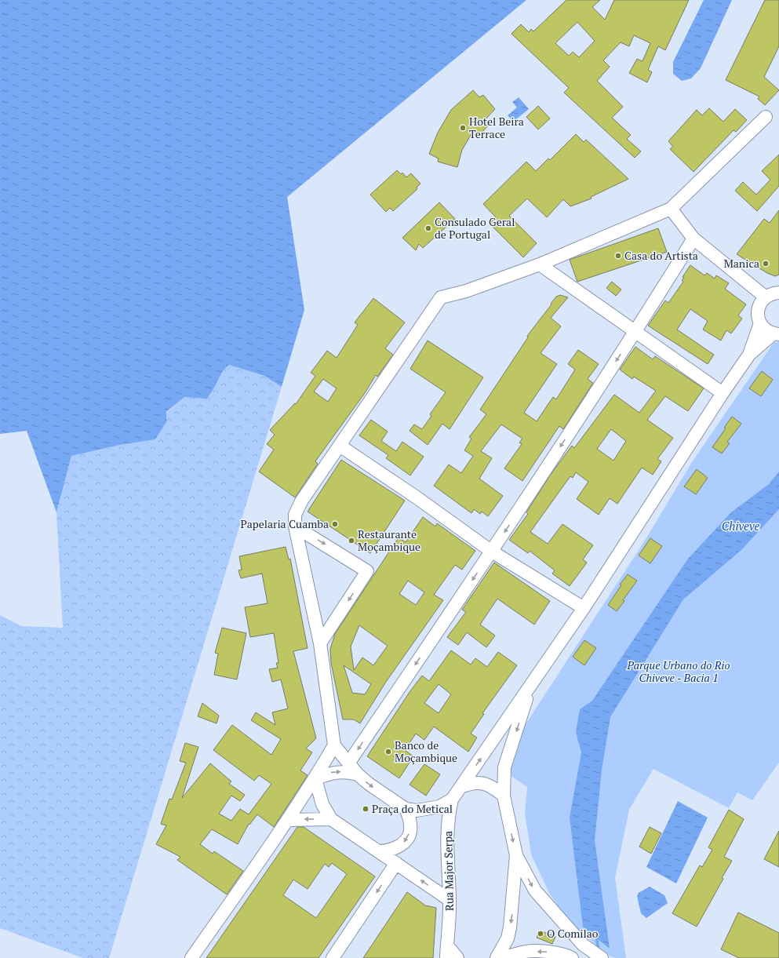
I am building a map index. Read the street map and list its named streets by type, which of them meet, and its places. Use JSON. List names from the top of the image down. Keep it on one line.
{"streets":{"street":["Rua Major Serpa"]},"water":["Chiveve"],"parks":["Parque Urbano do Rio Chiveve - Bacia 1"],"places":["Hotel Beira Terrace","Consulado Geral de Portugal","Casa do Artista","Manica","Papelaria Cuamba","Restaurante Moçambique","Banco de Moçambique","Praça do Metical","O Comilao"]}
